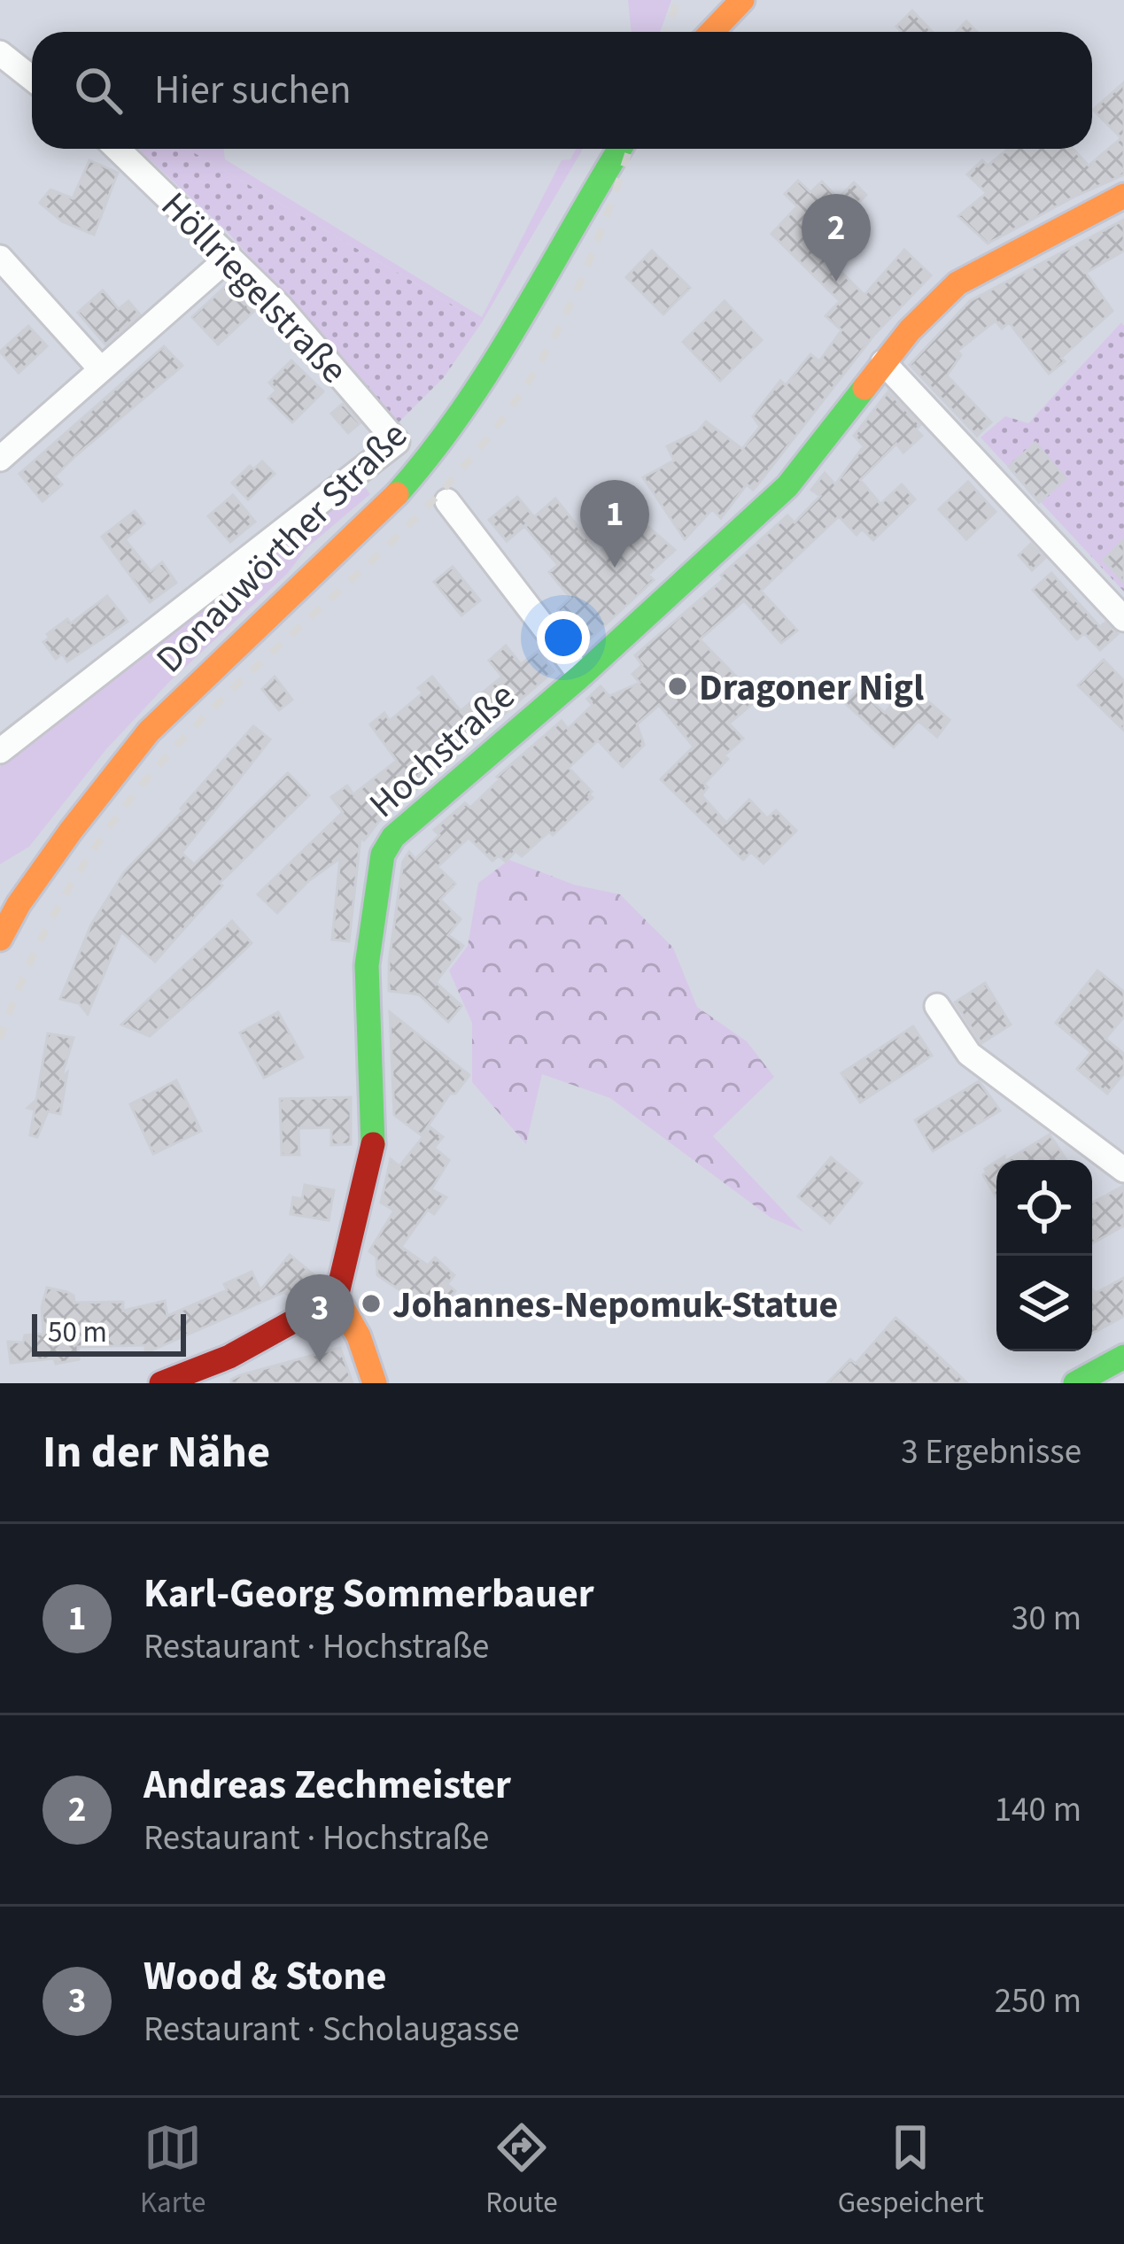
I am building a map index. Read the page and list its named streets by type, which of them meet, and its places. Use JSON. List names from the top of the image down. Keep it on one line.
{"streets":{"main road":["Donauwörther Straße","Hochstraße"],"street":["Höllriegelstraße"]},"places":["Dragoner Nigl","Johannes-Nepomuk-Statue"],"scale_bar":"50 m","page":{"search":"Hier suchen","pins":["2","1","3"],"scale":"50 m","heading":["In der Nähe","3 Ergebnisse"],"list":[{"mark":"1","name":"Karl-Georg Sommerbauer","note":"Restaurant · Hochstraße","value":"30 m"},{"mark":"2","name":"Andreas Zechmeister","note":"Restaurant · Hochstraße","value":"140 m"},{"mark":"3","name":"Wood & Stone","note":"Restaurant · Scholaugasse","value":"250 m"}],"nav":["Karte","Route","Gespeichert"]}}
